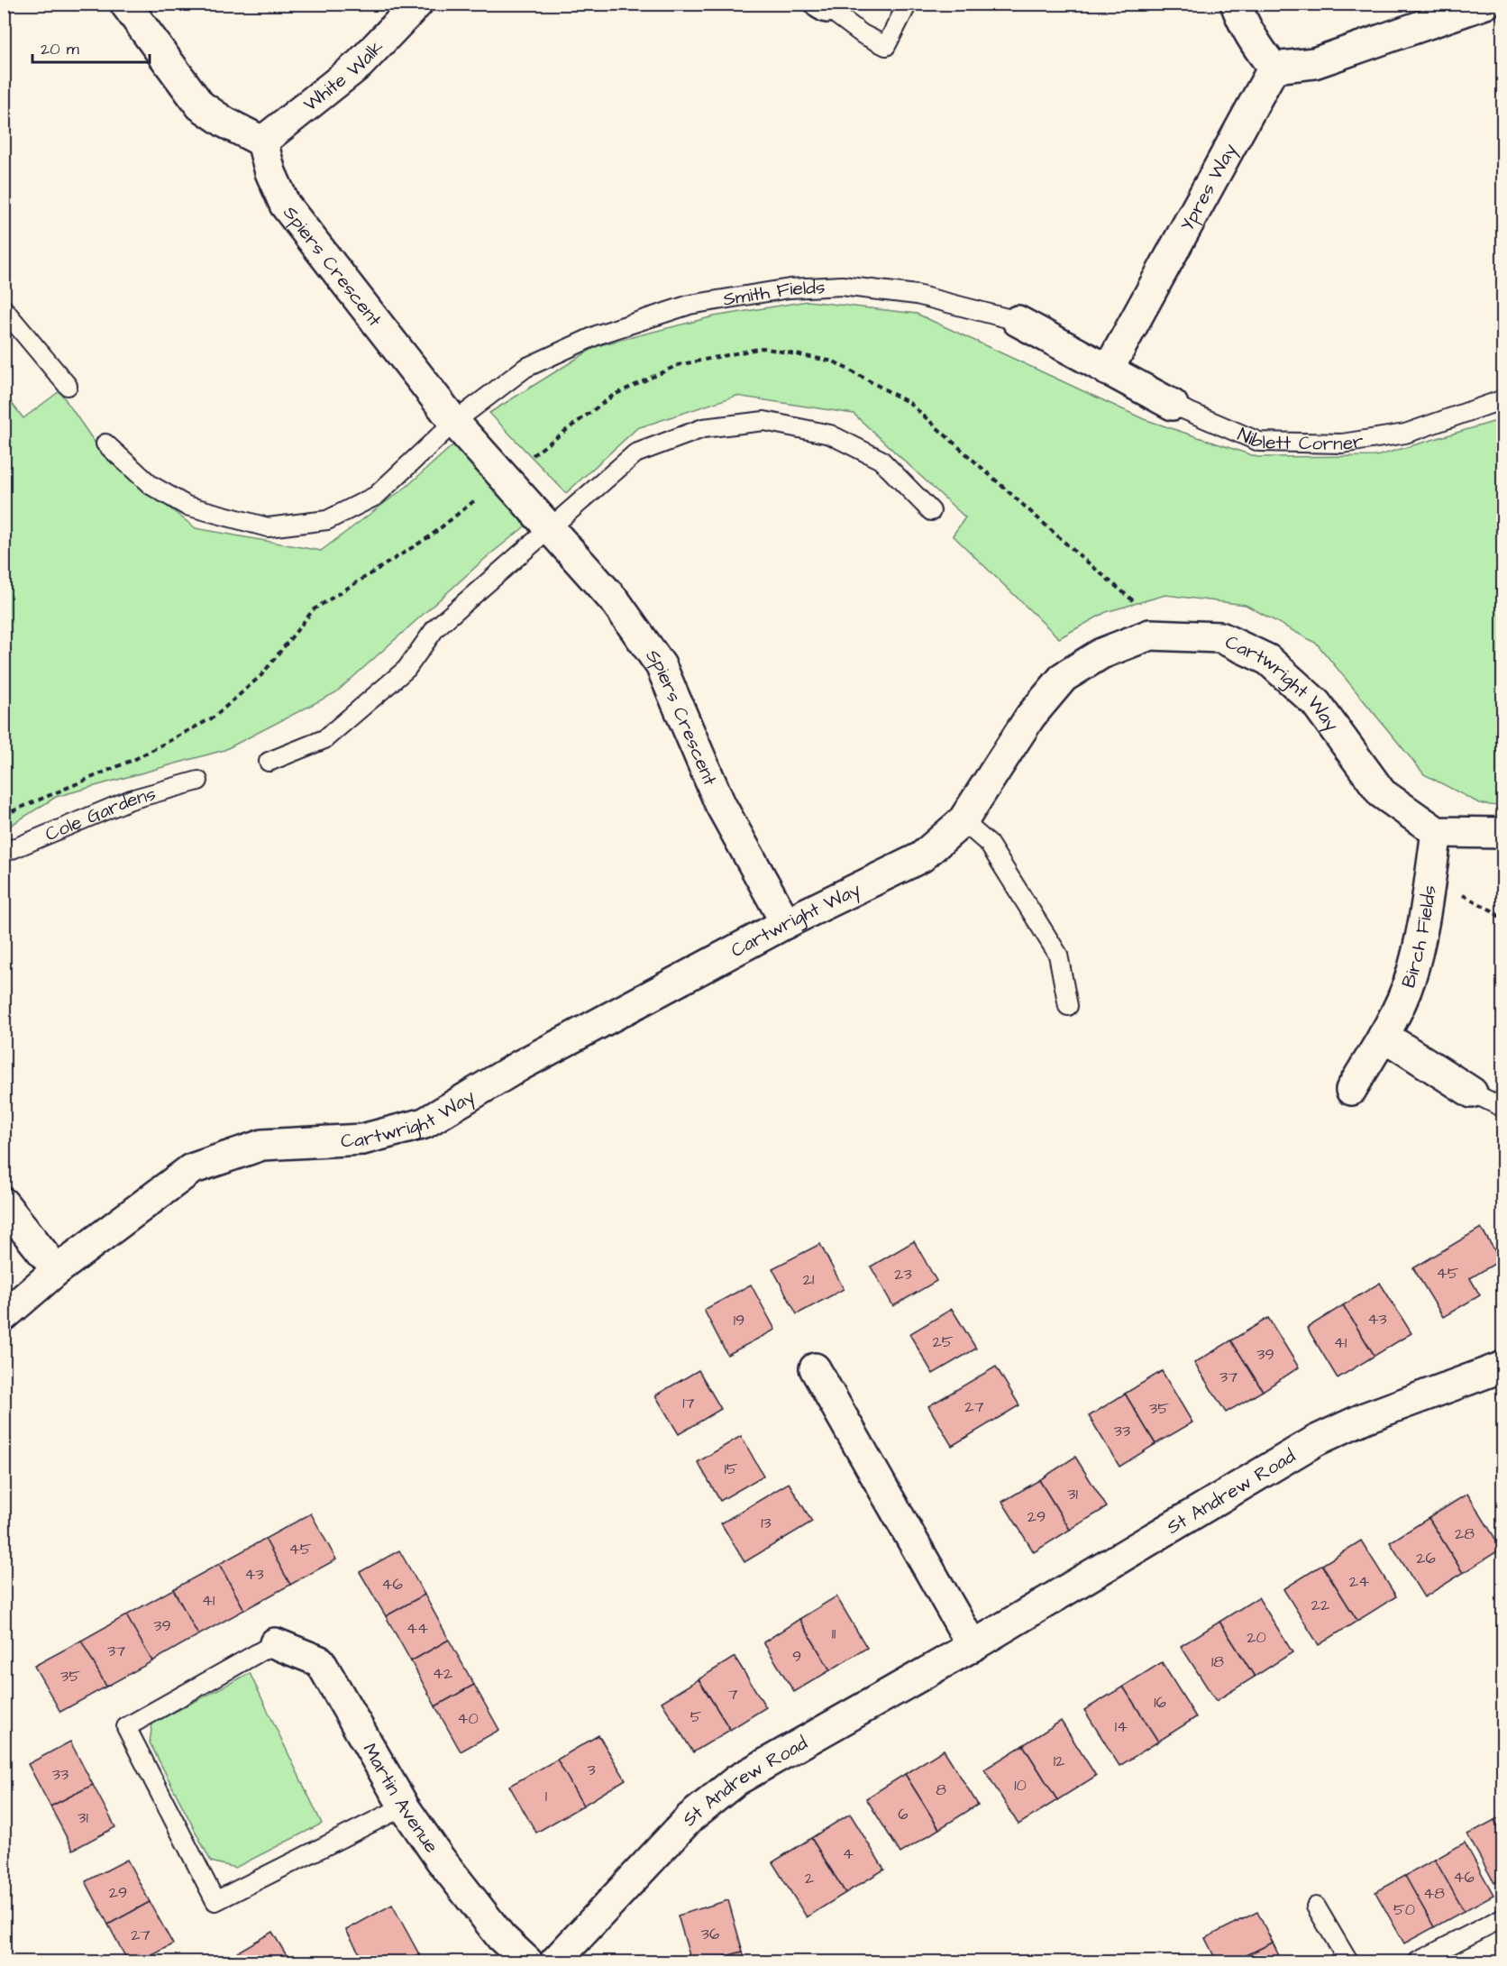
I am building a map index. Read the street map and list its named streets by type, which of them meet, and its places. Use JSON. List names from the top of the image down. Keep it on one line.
{"streets":{"street":["White Walk","Ypres Way","Spiers Crescent","Smith Fields","Niblett Corner","Cartwright Way","Birch Fields","St Andrew Road","Martin Avenue"],"lane":["Cole Gardens"]},"crossings":[["White Walk","Spiers Crescent"],["Ypres Way","Smith Fields"],["Ypres Way","Niblett Corner"],["Spiers Crescent","Smith Fields"],["Spiers Crescent","Cartwright Way"],["Smith Fields","Niblett Corner"],["Cartwright Way","Birch Fields"]],"house_numbers":["45","23","21","43","19","25","41","39","37","17","27","35","33","15","31","29","13","28","45","26","43","24","46","41","22","39","44","11","20","37","9","18","42","35","7","16","5","40","14","12","3","33","10","8","1","6","31","4","46","2","29","48","50","36","27"],"scale_bar":"20 m"}
